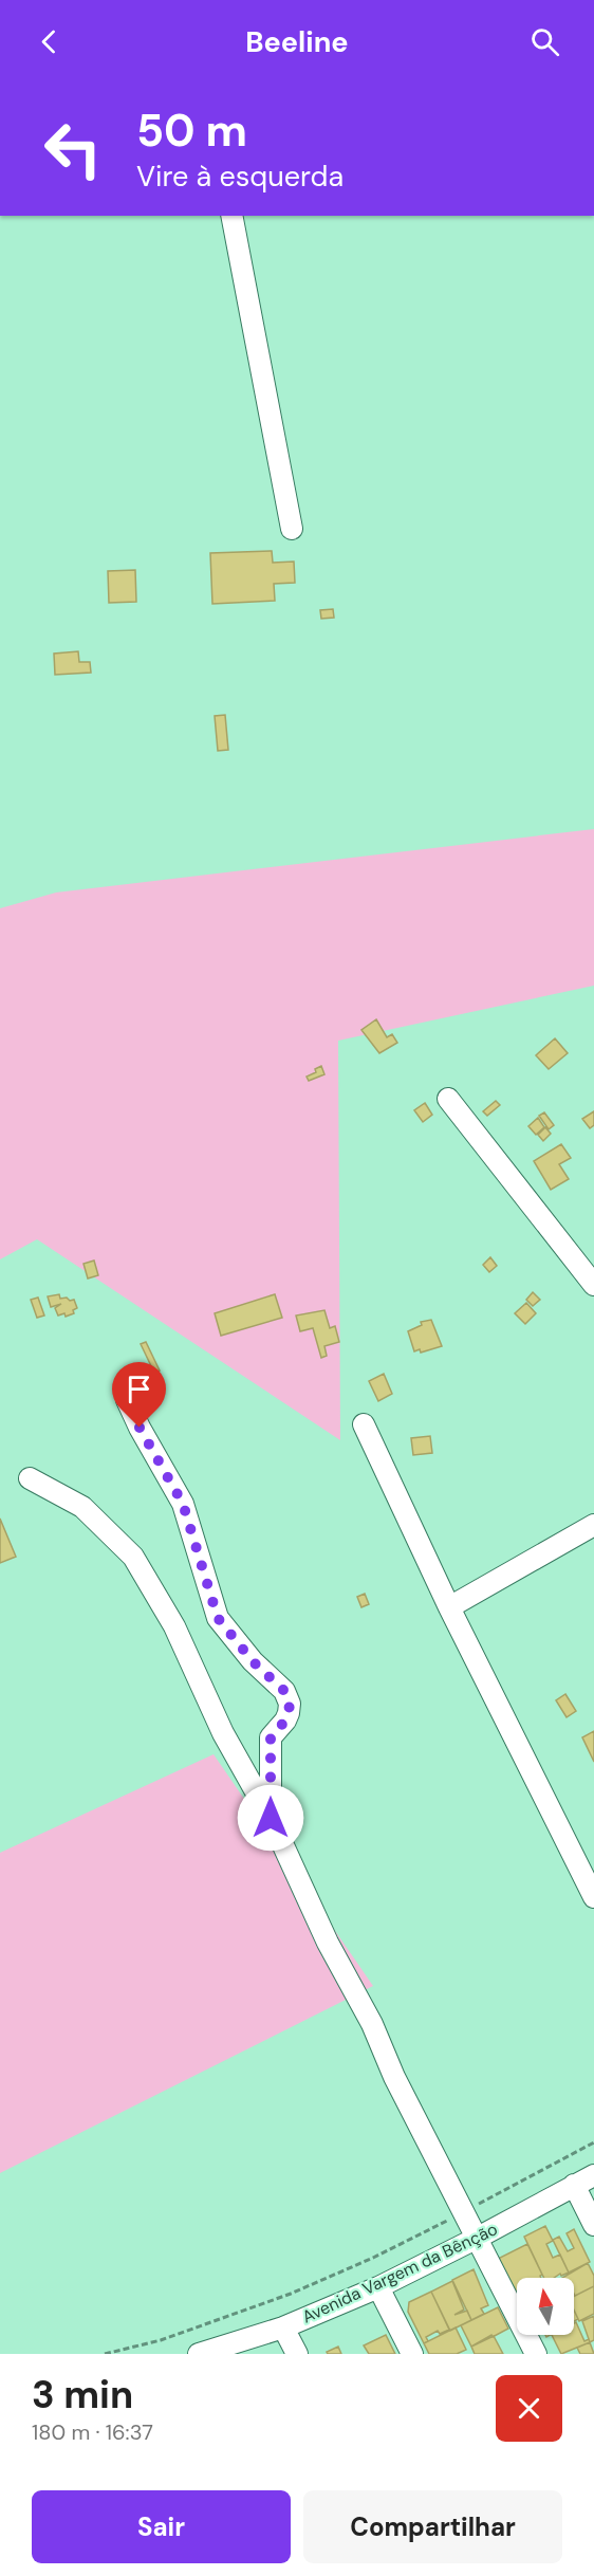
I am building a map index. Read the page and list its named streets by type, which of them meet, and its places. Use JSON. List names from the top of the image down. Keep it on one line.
{"streets":{"street":["Avenida Vargem da Bênção"]},"north":"top","page":{"header":"Beeline","turn":["50 m","Vire à esquerda"],"heading":["3 min","180 m · 16:37"],"buttons":["Sair","Compartilhar"]}}
